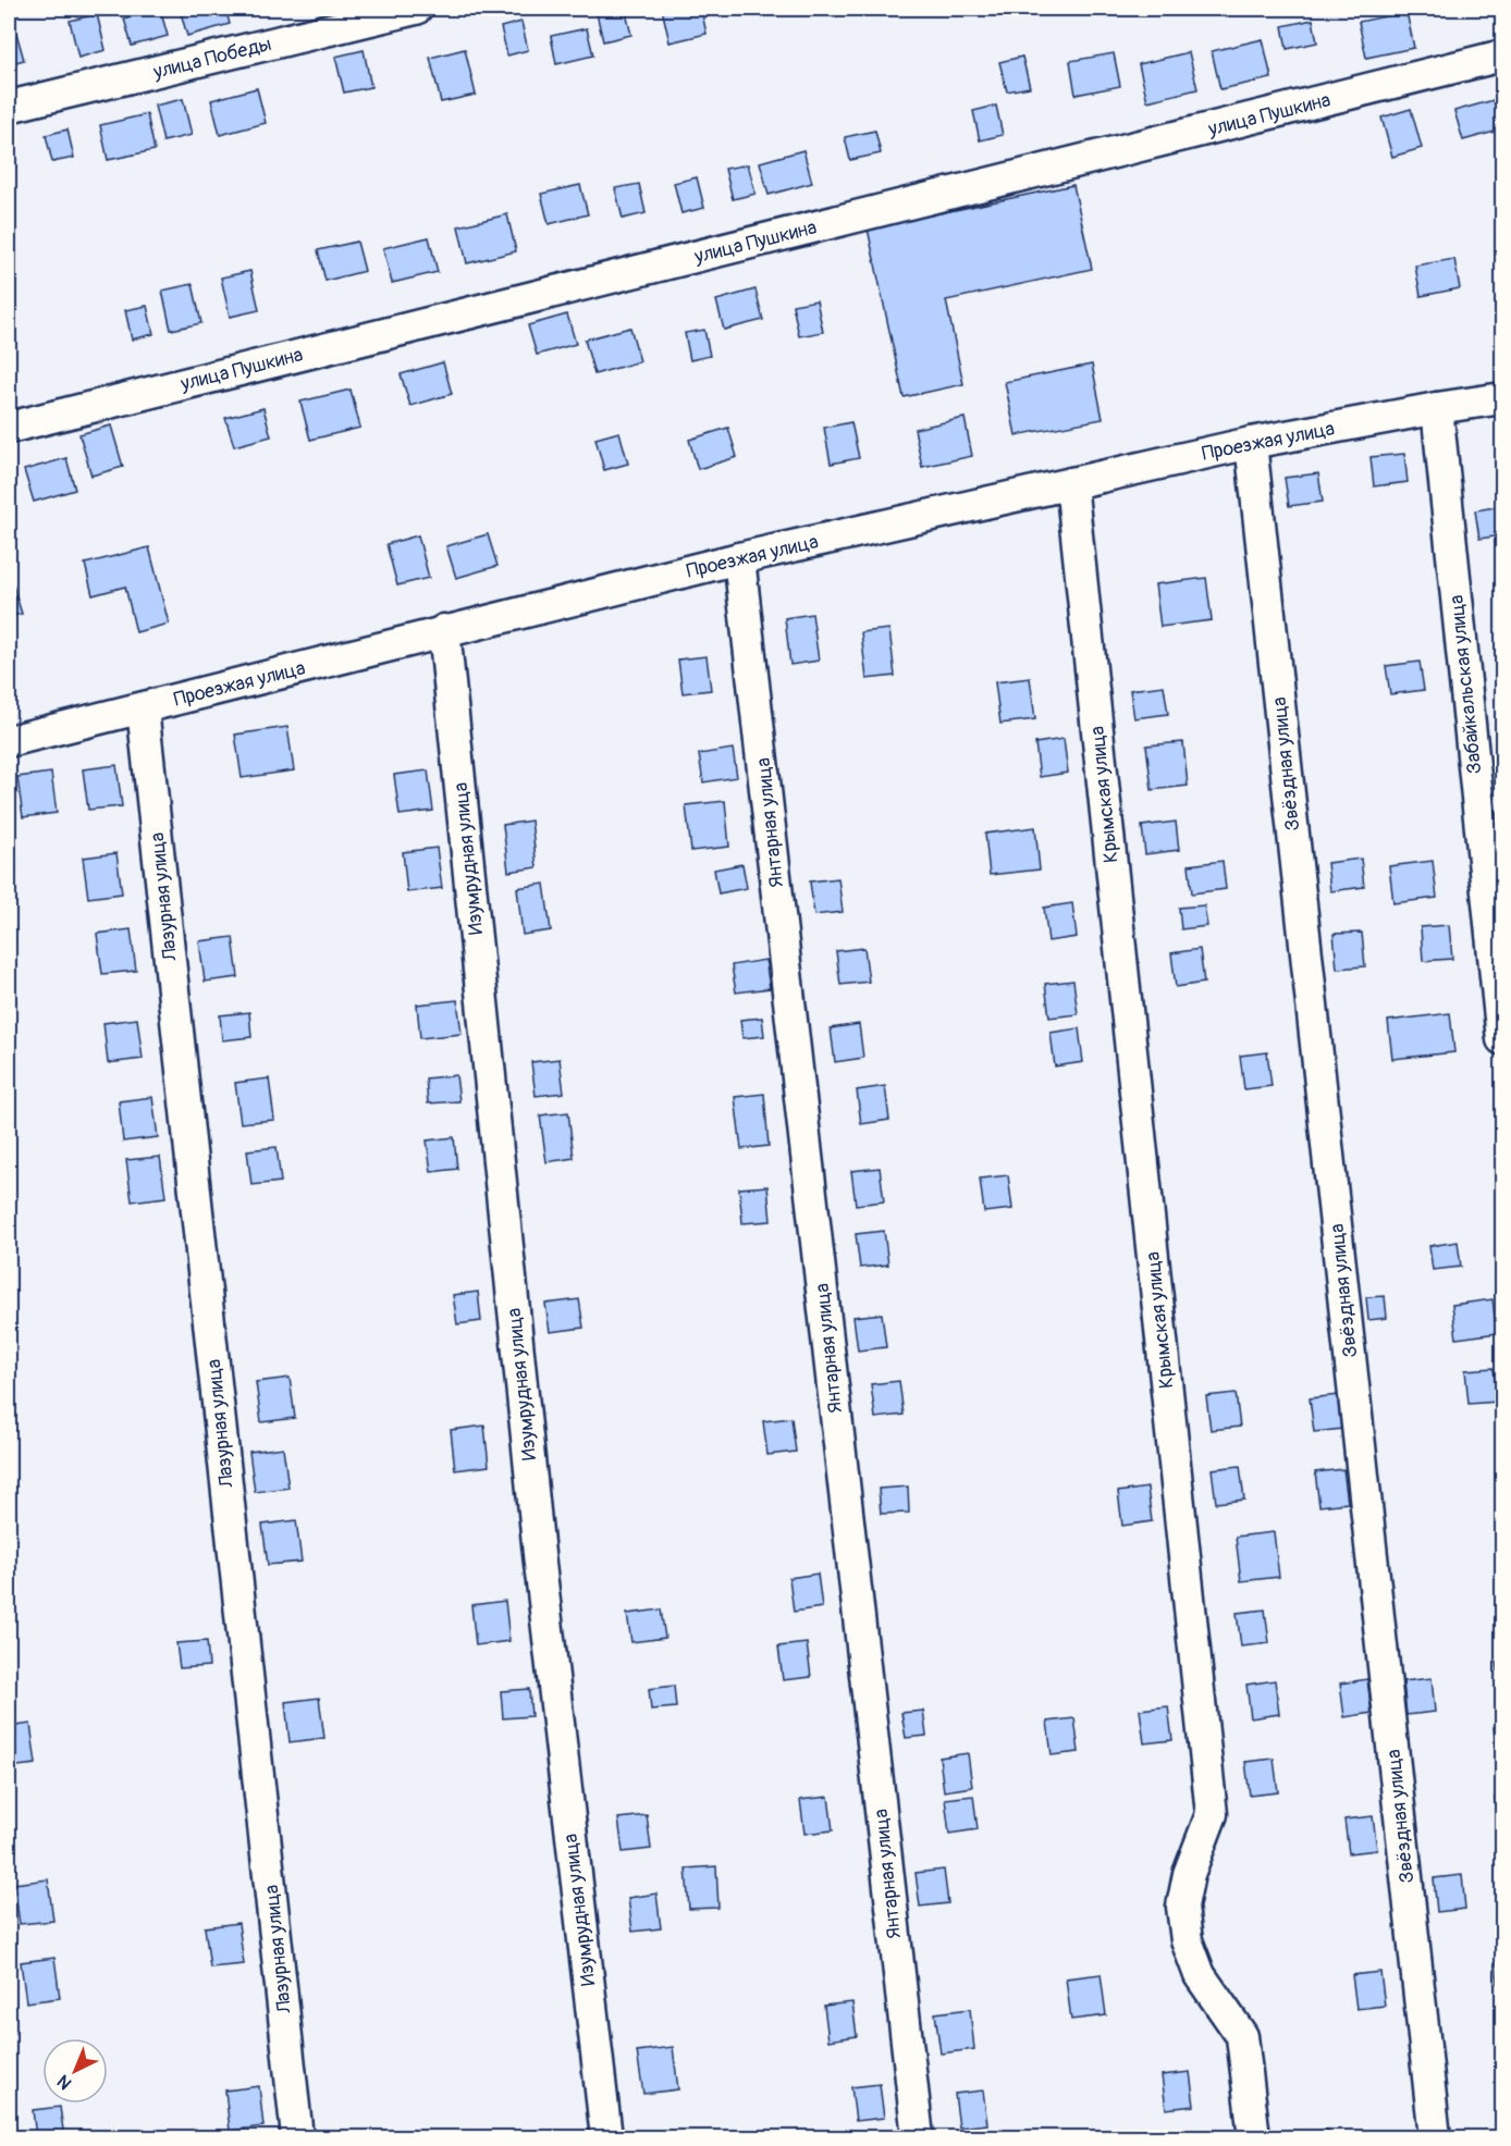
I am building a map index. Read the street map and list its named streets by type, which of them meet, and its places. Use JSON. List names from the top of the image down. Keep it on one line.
{"streets":{"street":["улица Победы","улица Пушкина","Проезжая улица","Забайкальская улица","Звёздная улица","Крымская улица","Янтарная улица","Изумрудная улица","Лазурная улица"]},"crossings":[["Проезжая улица","Забайкальская улица"],["Проезжая улица","Звёздная улица"],["Проезжая улица","Крымская улица"],["Проезжая улица","Янтарная улица"],["Проезжая улица","Изумрудная улица"],["Проезжая улица","Лазурная улица"]],"north":"bottom left"}
